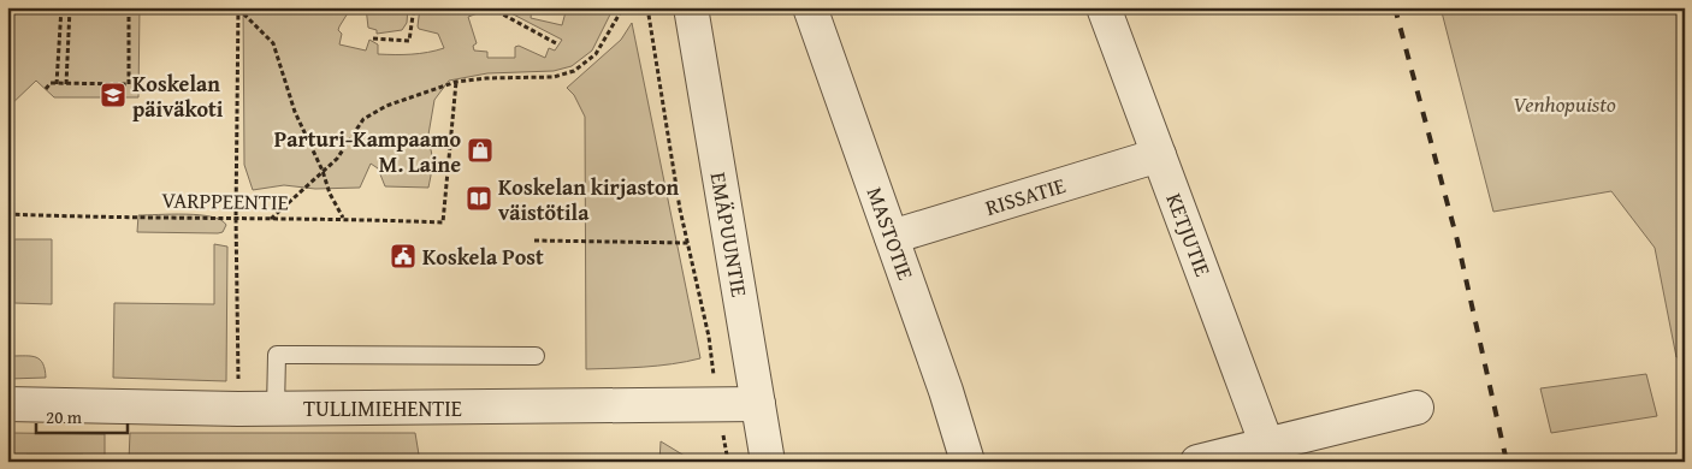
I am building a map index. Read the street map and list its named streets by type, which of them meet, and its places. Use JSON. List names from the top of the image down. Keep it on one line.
{"streets":{"street":["RISSATIE","MASTOTIE","EMÄPUUNTIE","KETJUTIE","TULLIMIEHENTIE"],"path":["VARPPEENTIE"]},"crossings":[["RISSATIE","MASTOTIE"],["RISSATIE","KETJUTIE"],["EMÄPUUNTIE","TULLIMIEHENTIE"]],"parks":["Venhopuisto"],"places":{"school or university":["Koskelan päiväkoti"],"shop":["Parturi-Kampaamo M. Laine"],"library":["Koskelan kirjaston väistötila"],"public building":["Koskela Post"]},"scale_bar":"20 m"}
